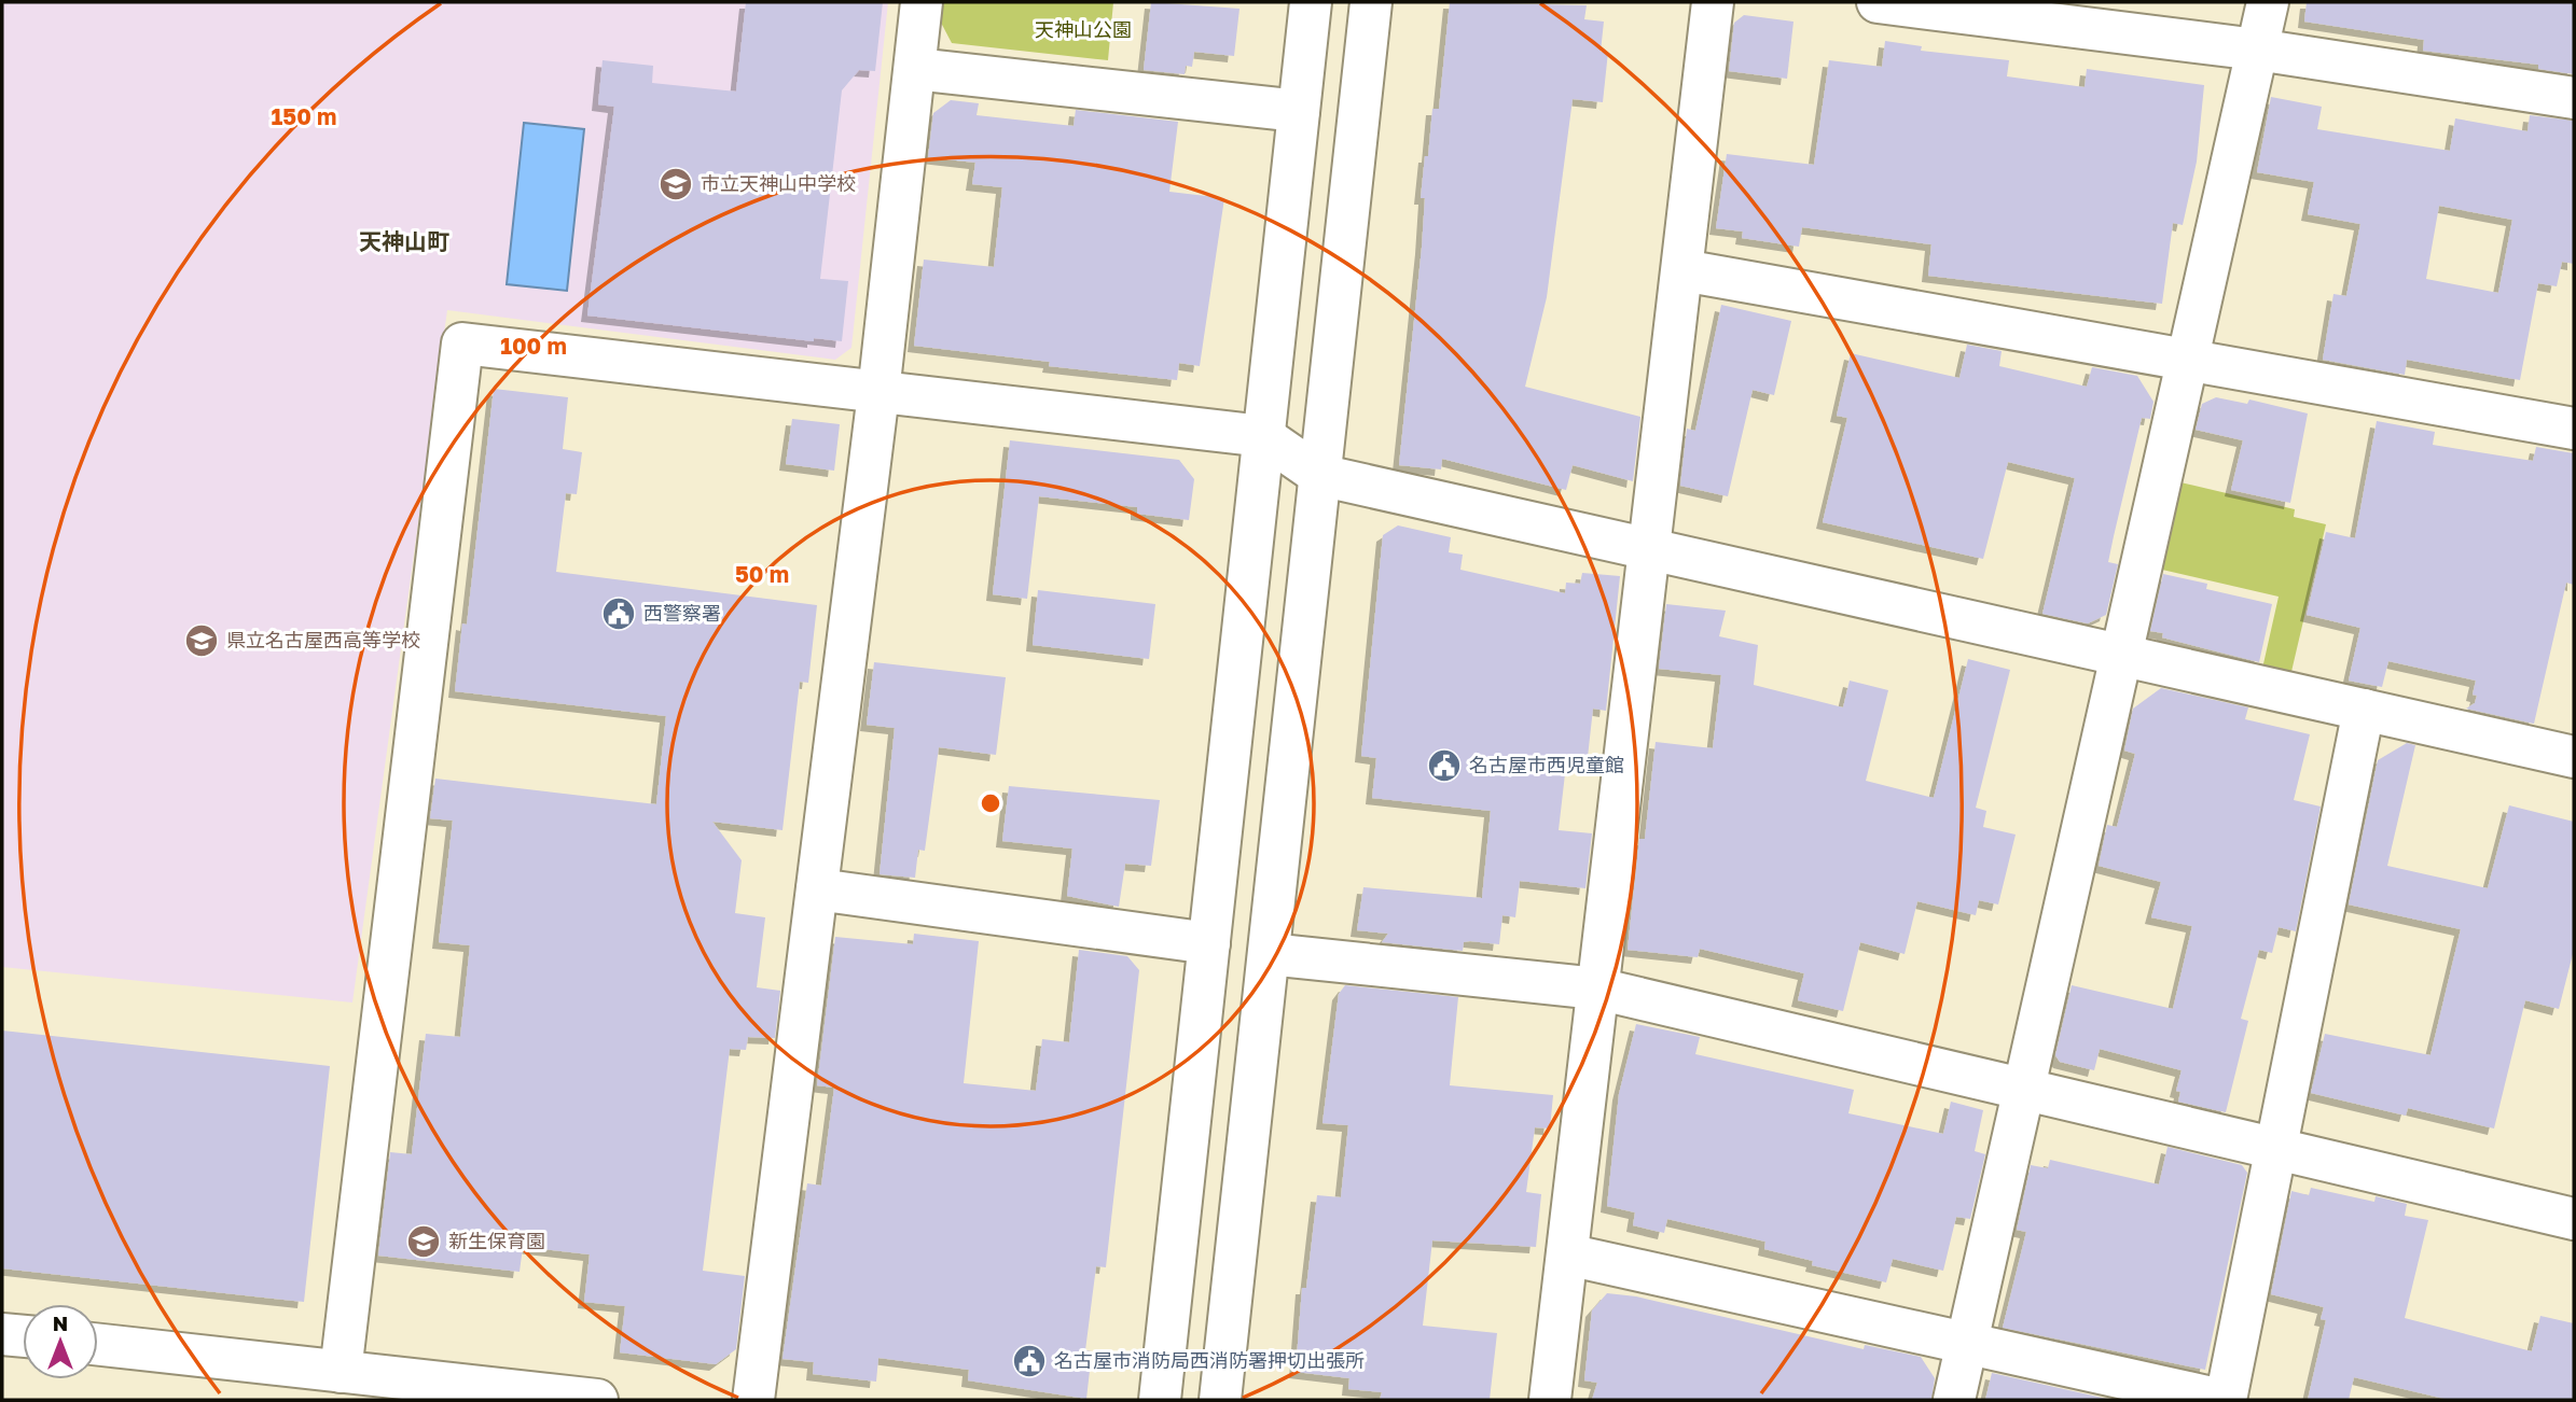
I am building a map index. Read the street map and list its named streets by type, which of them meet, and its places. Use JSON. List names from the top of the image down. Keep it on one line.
{"districts":["天神山町"],"parks":["天神山公園"],"places":{"school or university":["市立天神山中学校","県立名古屋西高等学校","新生保育園"],"public building":["西警察署","名古屋市西児童館","名古屋市消防局西消防署押切出張所"]},"north":"top","rings":["150 m","100 m","50 m"]}
